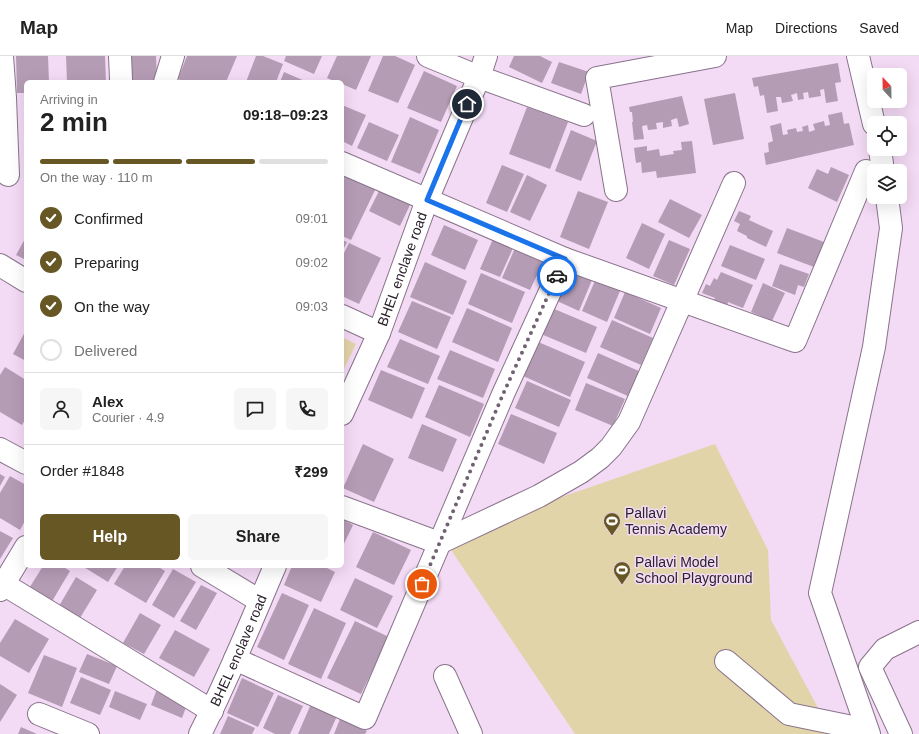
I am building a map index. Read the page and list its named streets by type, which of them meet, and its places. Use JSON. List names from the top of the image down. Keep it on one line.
{"streets":{"street":["BHEL enclave road"]},"places":{"sports":["Pallavi Tennis Academy","Pallavi Model School Playground"]},"north":"top","page":{"header":"Map","nav":["Map","Directions","Saved"],"heading":["2 min","Arriving in","09:18–09:23"],"panel":["Alex","Courier · 4.9","Order #1848","₹299"],"bar":"On the way · 110 m","list":[["Confirmed","09:01"],["Preparing","09:02"],["On the way","09:03"],"Delivered"],"buttons":["Help","Share"]}}
